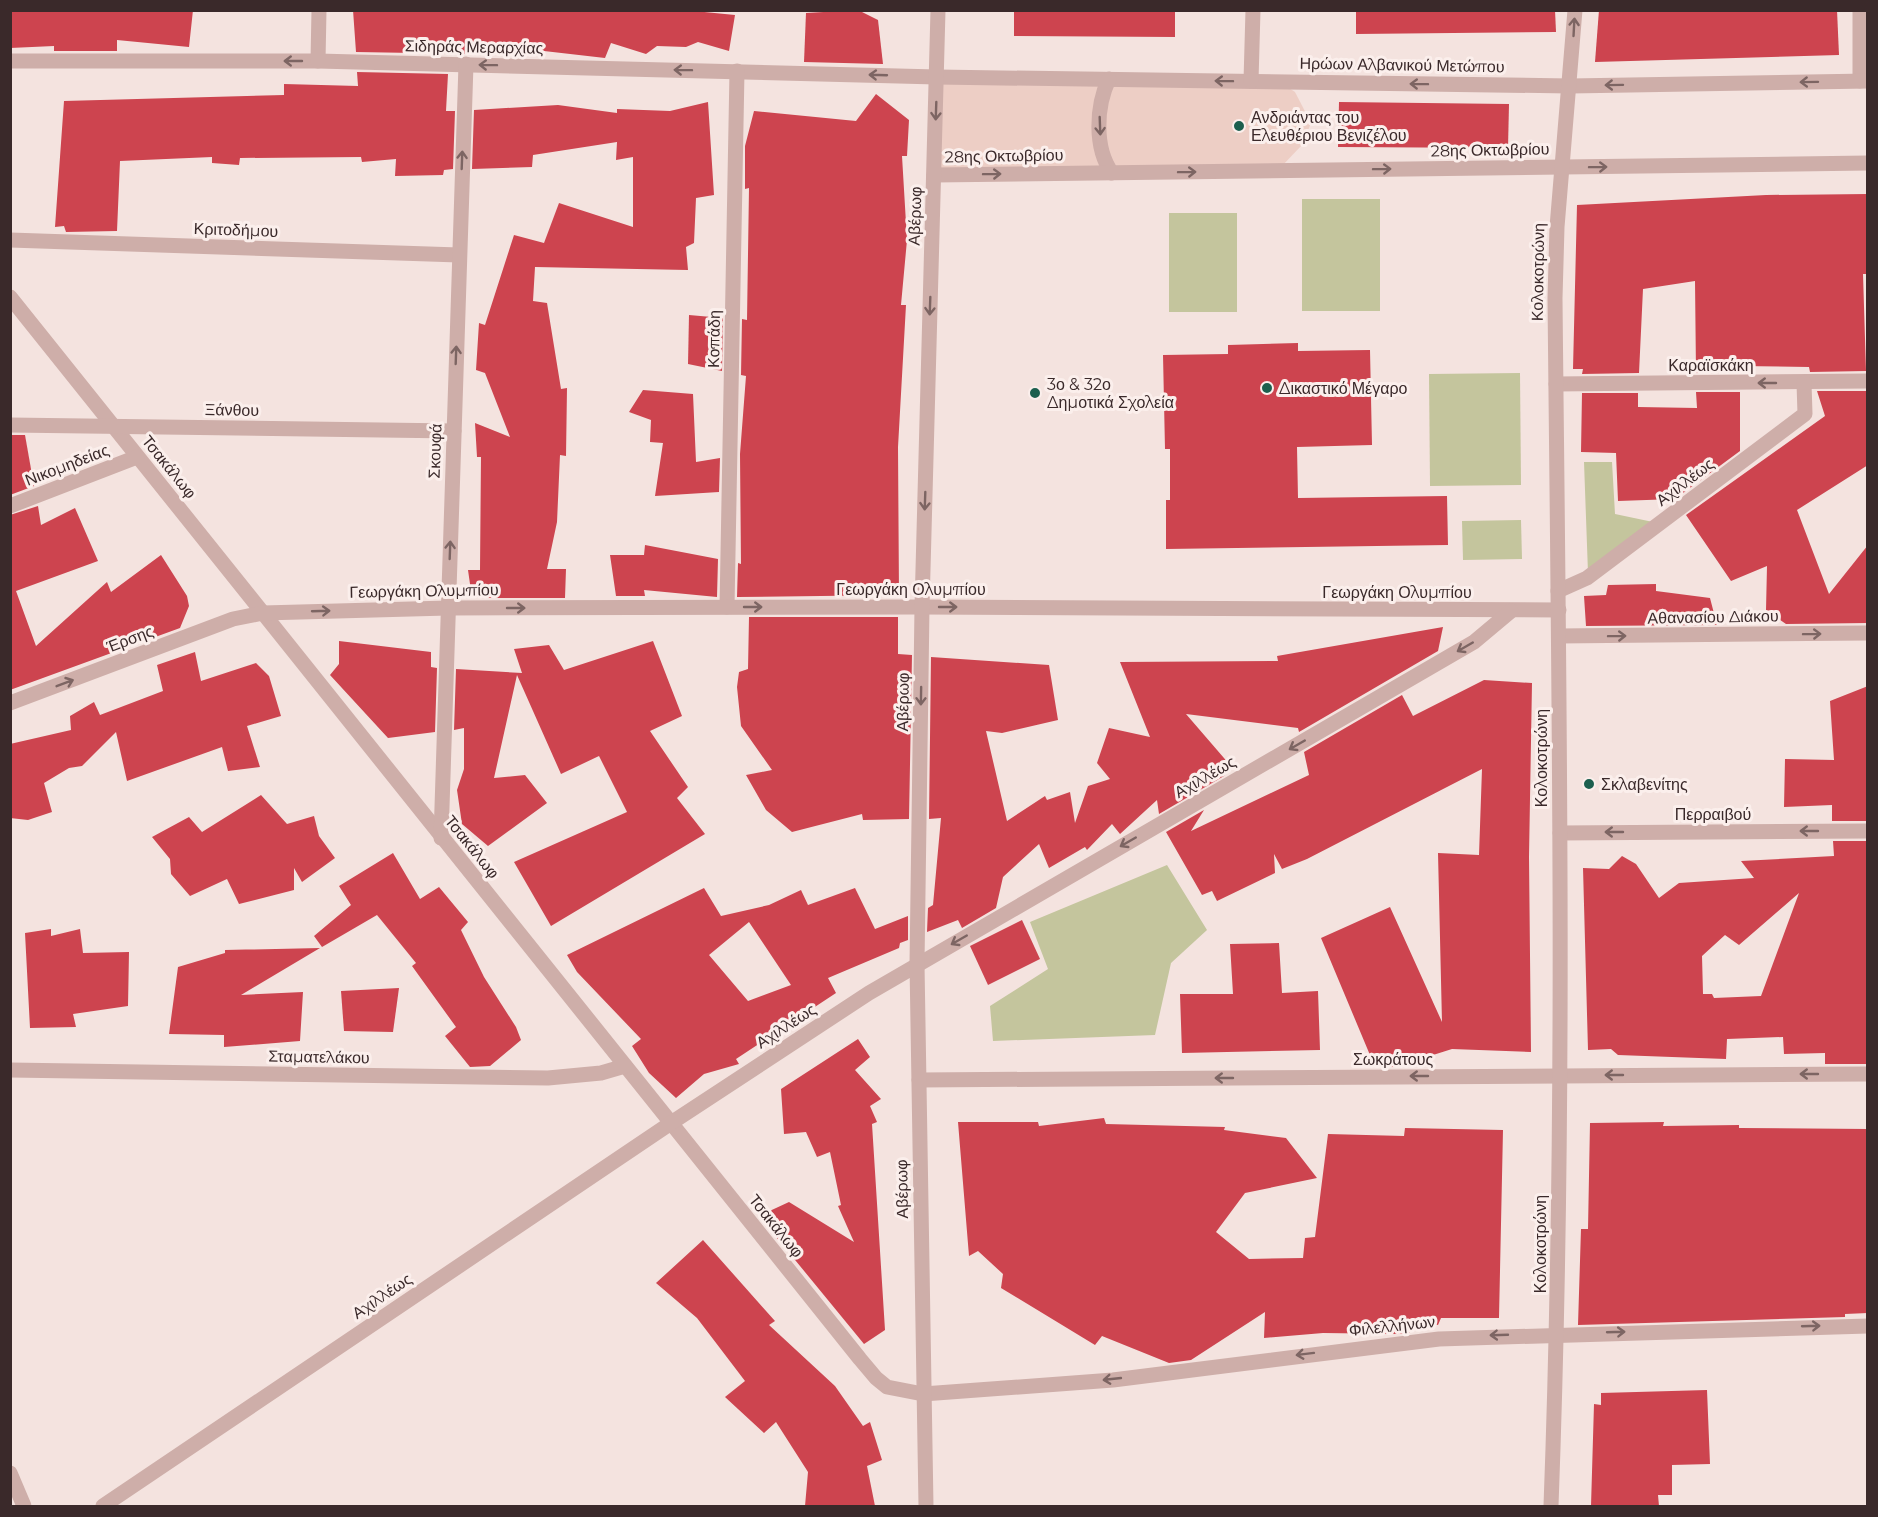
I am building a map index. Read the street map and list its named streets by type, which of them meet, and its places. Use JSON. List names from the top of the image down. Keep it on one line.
{"streets":{"street":["Σιδηράς Μεραρχίας","Ηρώων Αλβανικού Μετώπου","28ης Οκτωβρίου","Αβέρωφ","Κριτοδήμου","Κολοκοτρώνη","Κοπάδη","Καραϊσκάκη","Ξάνθου","Σκουφά","Νικομηδείας","Τσακάλωφ","Αχιλλέως","Γεωργάκη Ολυμπίου","Αθανασίου Διάκου","Έρσης","Περραιβού","Σταματελάκου","Σωκράτους","Φιλελλήνων"]},"crossings":[["Σιδηράς Μεραρχίας","Ηρώων Αλβανικού Μετώπου"],["Σιδηράς Μεραρχίας","Αβέρωφ"],["Σιδηράς Μεραρχίας","Κοπάδη"],["Σιδηράς Μεραρχίας","Σκουφά"],["Ηρώων Αλβανικού Μετώπου","Αβέρωφ"],["Ηρώων Αλβανικού Μετώπου","Κολοκοτρώνη"],["28ης Οκτωβρίου","Αβέρωφ"],["28ης Οκτωβρίου","Κολοκοτρώνη"],["Αβέρωφ","Τσακάλωφ"],["Αβέρωφ","Αχιλλέως"],["Αβέρωφ","Γεωργάκη Ολυμπίου"],["Αβέρωφ","Σωκράτους"],["Αβέρωφ","Φιλελλήνων"],["Κριτοδήμου","Σκουφά"],["Κολοκοτρώνη","Καραϊσκάκη"],["Κολοκοτρώνη","Αχιλλέως"],["Κολοκοτρώνη","Γεωργάκη Ολυμπίου"],["Κολοκοτρώνη","Αθανασίου Διάκου"],["Κολοκοτρώνη","Περραιβού"],["Κολοκοτρώνη","Σωκράτους"],["Κολοκοτρώνη","Φιλελλήνων"],["Κοπάδη","Γεωργάκη Ολυμπίου"],["Καραϊσκάκη","Αχιλλέως"],["Ξάνθου","Σκουφά"],["Ξάνθου","Τσακάλωφ"],["Σκουφά","Τσακάλωφ"],["Σκουφά","Γεωργάκη Ολυμπίου"],["Νικομηδείας","Τσακάλωφ"],["Τσακάλωφ","Αχιλλέως"],["Τσακάλωφ","Γεωργάκη Ολυμπίου"],["Τσακάλωφ","Έρσης"],["Τσακάλωφ","Σταματελάκου"],["Τσακάλωφ","Φιλελλήνων"],["Αχιλλέως","Γεωργάκη Ολυμπίου"],["Γεωργάκη Ολυμπίου","Έρσης"]],"one_way":["Σιδηράς Μεραρχίας","Ηρώων Αλβανικού Μετώπου","28ης Οκτωβρίου","Αβέρωφ","Καραϊσκάκη","Σκουφά","Γεωργάκη Ολυμπίου","Αθανασίου Διάκου","Έρσης","Περραιβού","Σωκράτους"],"places":["Ανδριάντας του Ελευθέριου Βενιζέλου","Δικαστικό Μέγαρο","3ο & 32ο Δημοτικά Σχολεία","Σκλαβενίτης"]}
